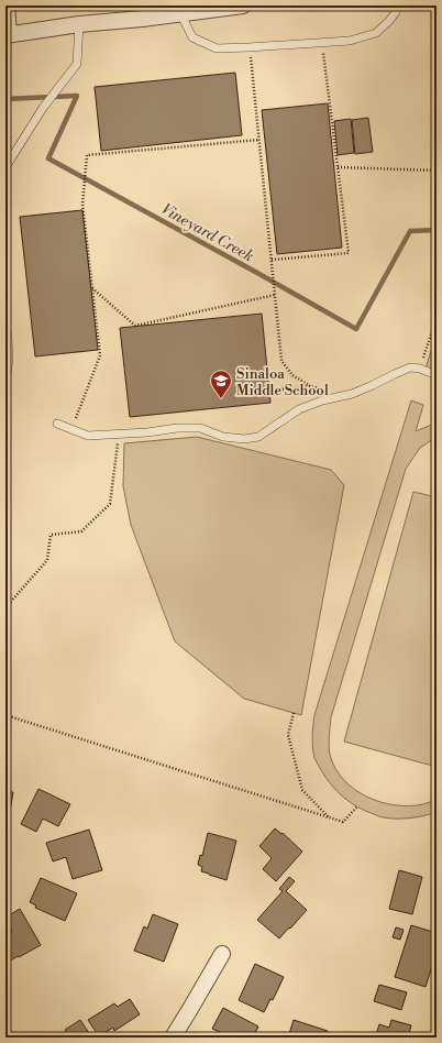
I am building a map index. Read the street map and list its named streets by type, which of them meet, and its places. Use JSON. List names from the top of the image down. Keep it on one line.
{"water":["Vineyard Creek"],"places":{"school or university":["Sinaloa Middle School"]}}
